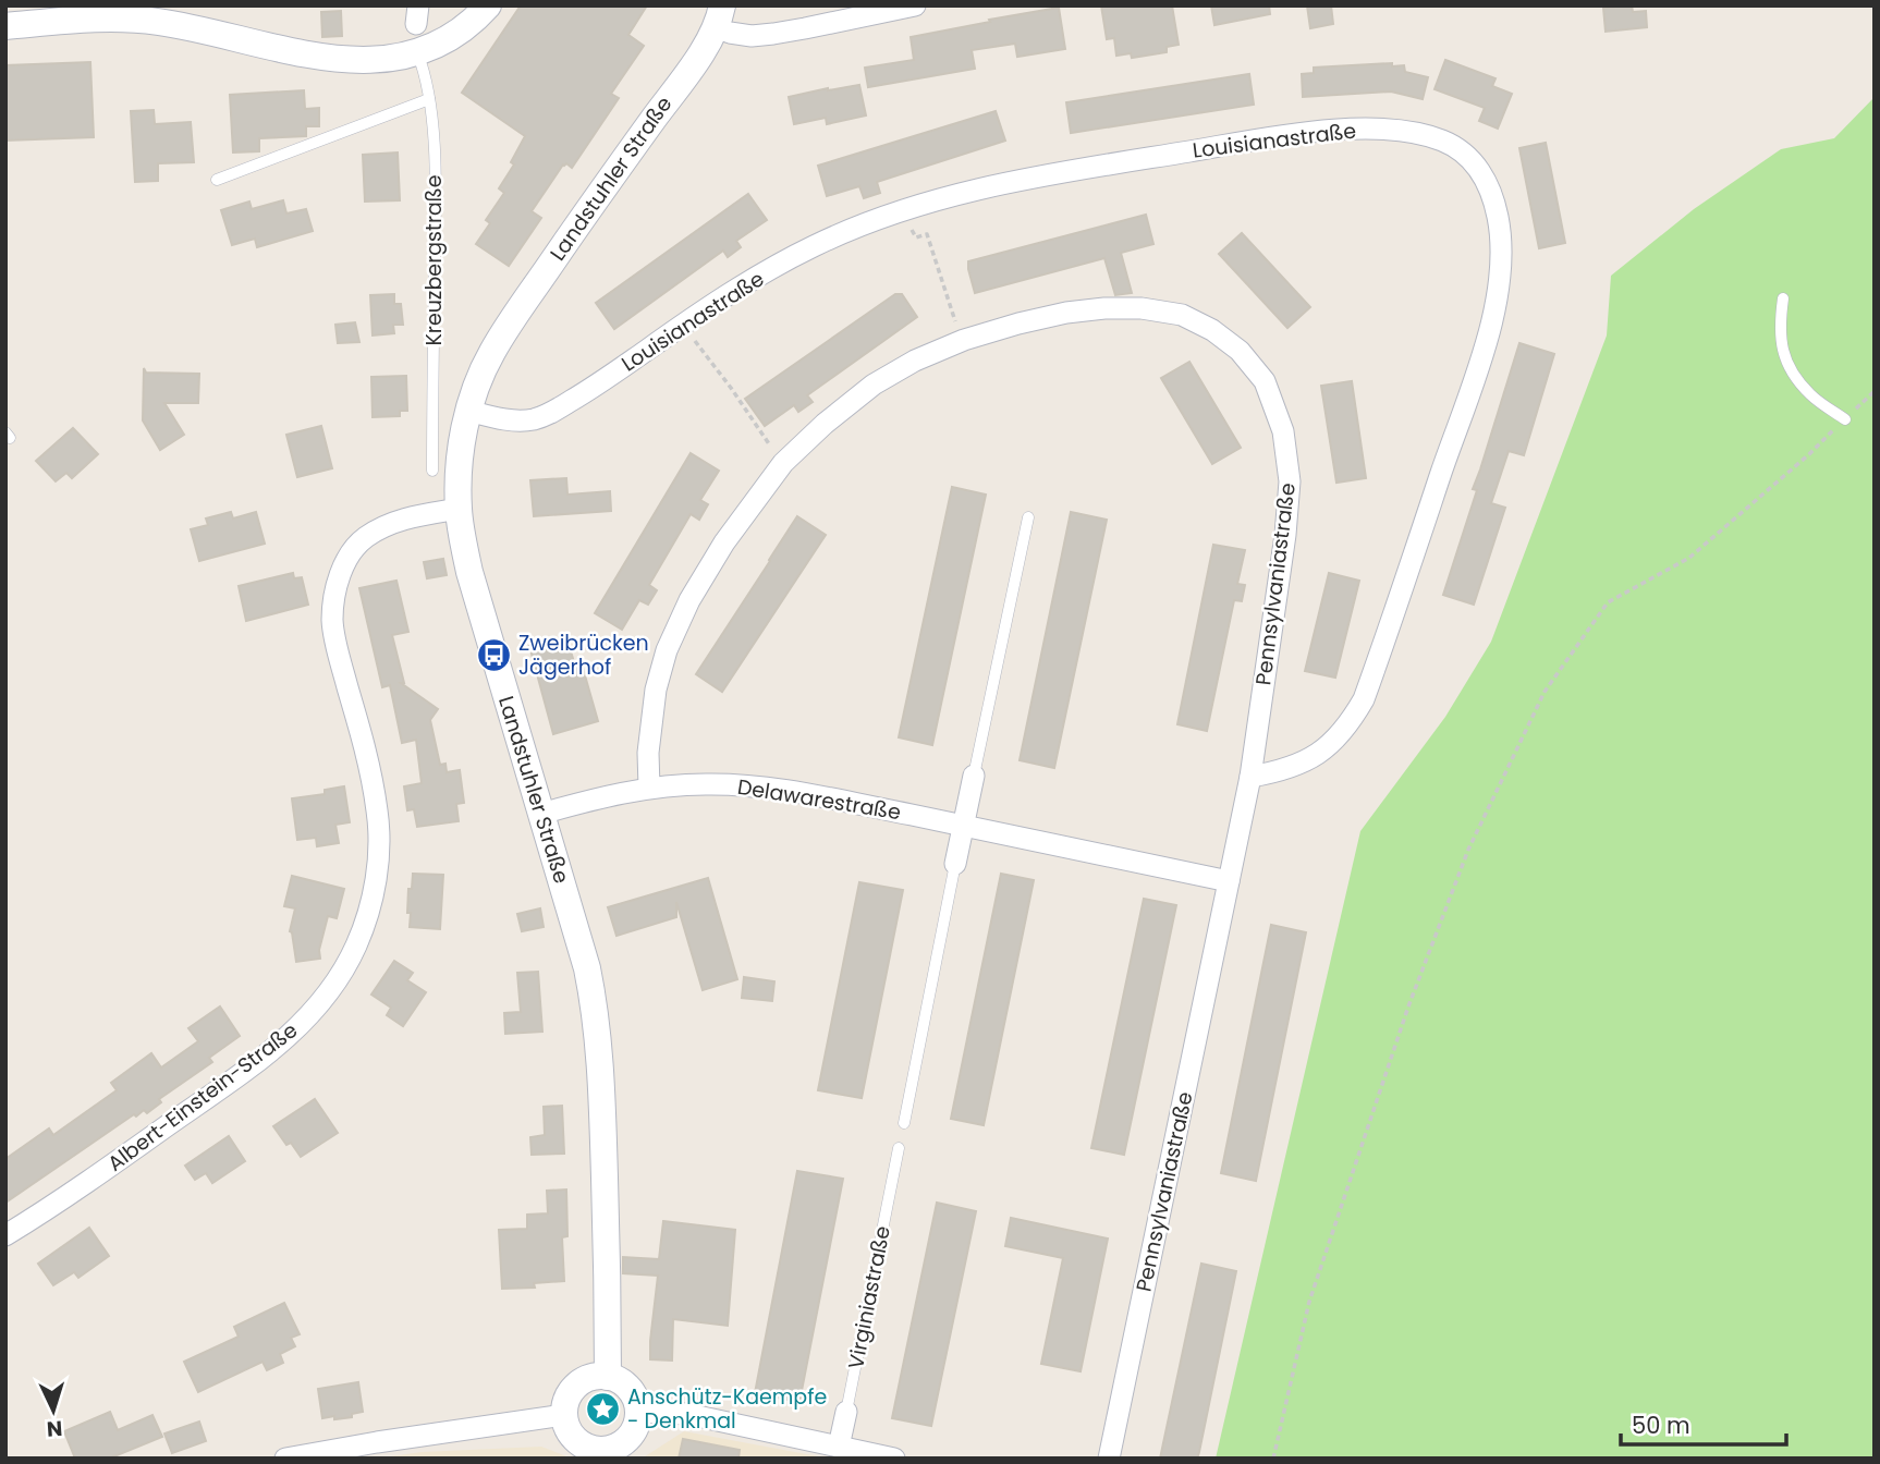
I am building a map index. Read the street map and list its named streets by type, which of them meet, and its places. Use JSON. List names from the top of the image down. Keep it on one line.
{"streets":{"street":["Louisianastraße","Landstuhler Straße","Pennsylvaniastraße","Delawarestraße","Albert-Einstein-Straße","Virginiastraße"],"lane":["Kreuzbergstraße"]},"crossings":[["Louisianastraße","Landstuhler Straße"],["Louisianastraße","Pennsylvaniastraße"],["Landstuhler Straße","Delawarestraße"],["Landstuhler Straße","Albert-Einstein-Straße"],["Pennsylvaniastraße","Delawarestraße"]],"places":{"bus stop":["Zweibrücken Jägerhof"],"place":["Anschütz-Kaempfe - Denkmal"]},"scale_bar":"50 m","north":"bottom"}
